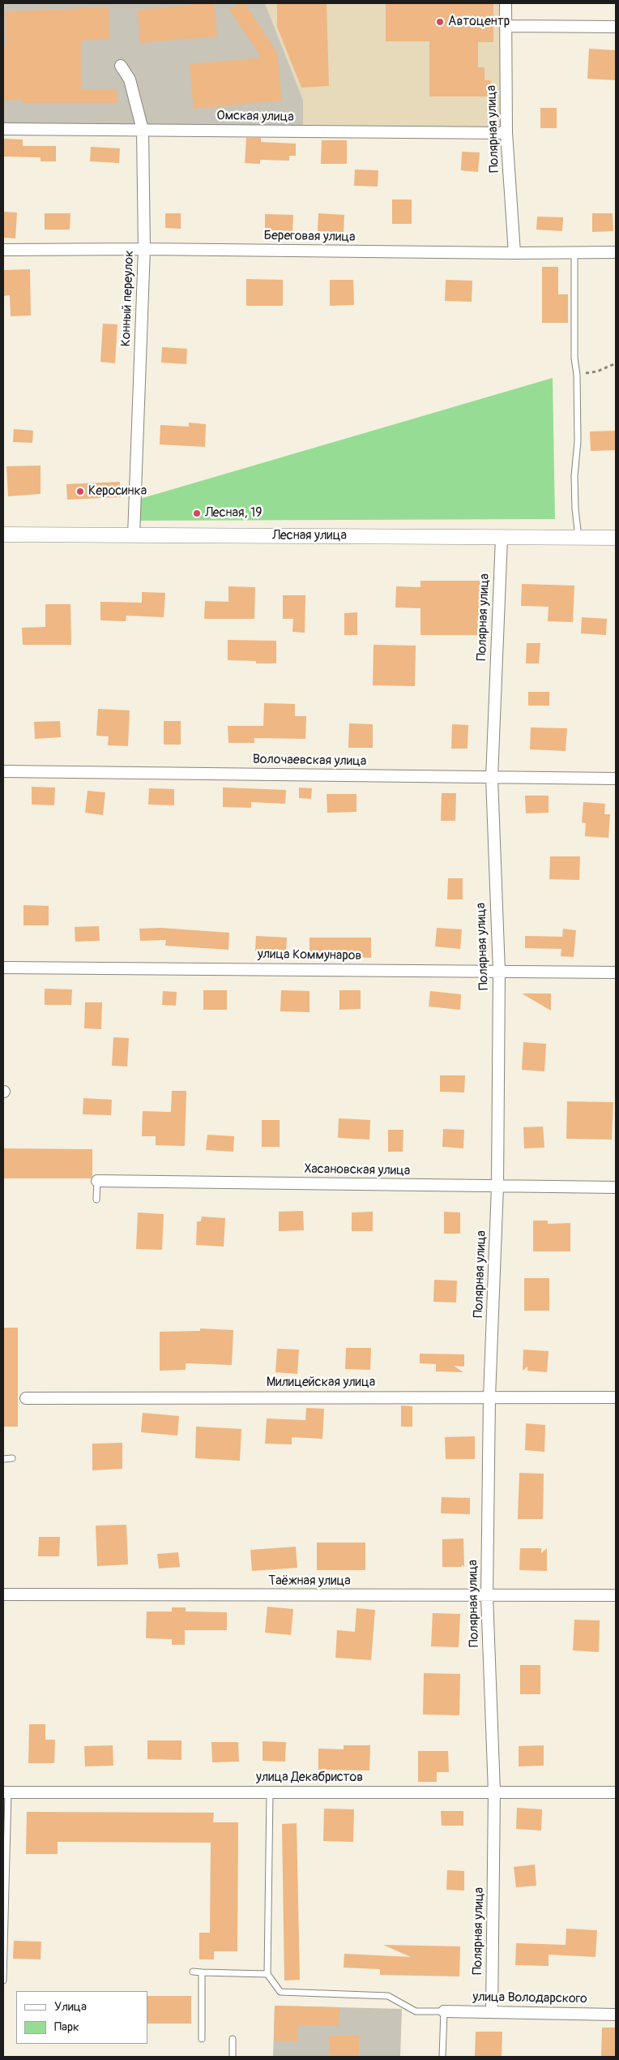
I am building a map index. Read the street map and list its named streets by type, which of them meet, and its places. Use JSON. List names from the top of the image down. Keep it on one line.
{"streets":{"street":["Омская улица","Полярная улица","Береговая улица","Конный переулок","Лесная улица","Волочаевская улица","улица Коммунаров","Хасановская улица","Милицейская улица","Таёжная улица","улица Декабристов","улица Володарского"]},"crossings":[["Омская улица","Полярная улица"],["Омская улица","Конный переулок"],["Полярная улица","Береговая улица"],["Полярная улица","Лесная улица"],["Полярная улица","Волочаевская улица"],["Полярная улица","улица Коммунаров"],["Полярная улица","Хасановская улица"],["Полярная улица","Милицейская улица"],["Полярная улица","Таёжная улица"],["Полярная улица","улица Декабристов"],["Полярная улица","улица Володарского"],["Береговая улица","Конный переулок"],["Конный переулок","Лесная улица"]],"places":["Автоцентр","Керосинка","Лесная, 19"],"legend":["Улица","Парк"]}
